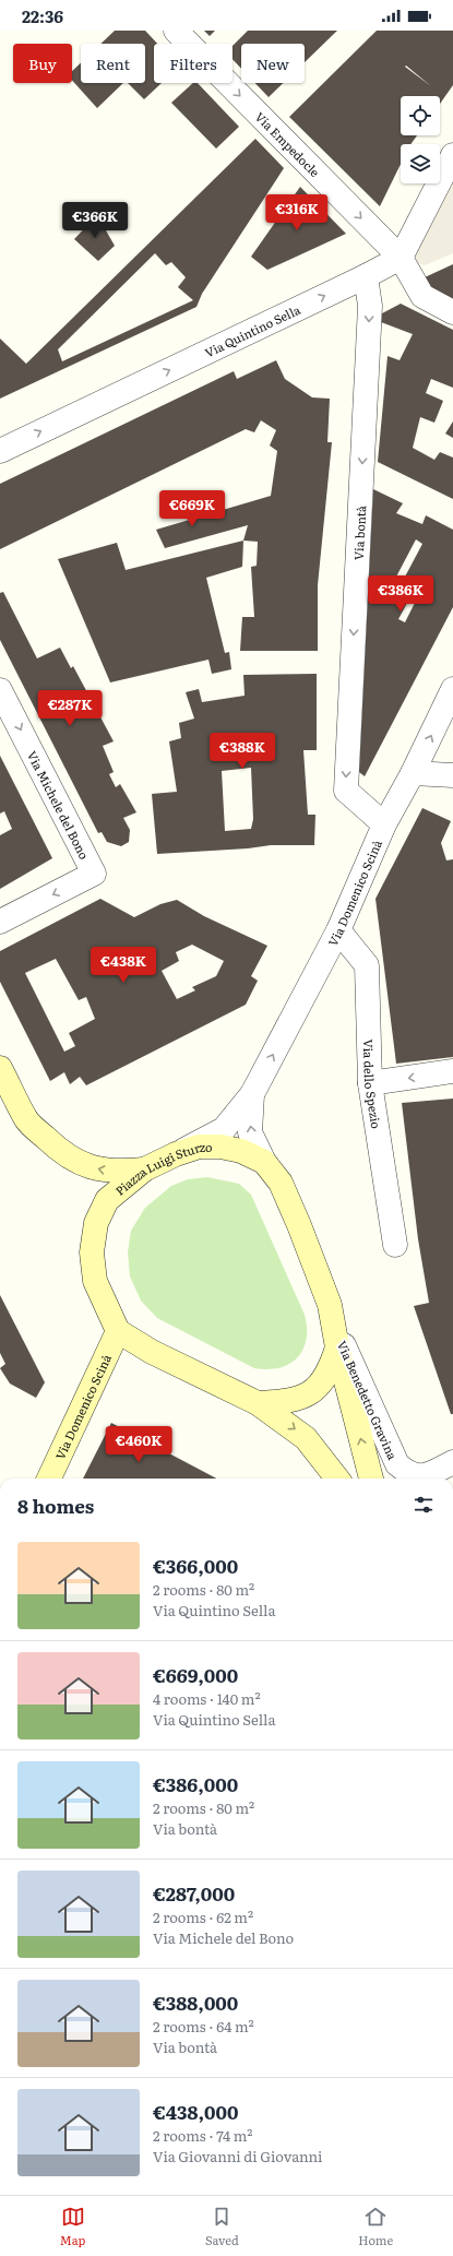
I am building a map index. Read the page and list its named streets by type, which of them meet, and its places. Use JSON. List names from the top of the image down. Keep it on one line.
{"streets":{"street":["Via Empedocle","Via Quintino Sella","Via bontà","Via Michele del Bono","Via Domenico Scinà","Via dello Spezio","Piazza Luigi Sturzo","Via Benedetto Gravina"]},"crossings":[["Via Empedocle","Via Quintino Sella"],["Via Quintino Sella","Via bontà"],["Via bontà","Via Domenico Scinà"],["Via Domenico Scinà","Via dello Spezio"],["Via Domenico Scinà","Piazza Luigi Sturzo"],["Piazza Luigi Sturzo","Via Benedetto Gravina"]],"one_way":["Via Empedocle","Via Quintino Sella","Via bontà","Via Domenico Scinà"],"page":{"status":"22:36","chip":["Buy","Rent","Filters","New"],"price":["€316K","€366K","€669K","€386K","€287K","€388K","€438K","€460K"],"heading":"8 homes","list":[{"name":"€366,000","note":"2 rooms · 80 m² · Via Quintino Sella"},{"name":"€669,000","note":"4 rooms · 140 m² · Via Quintino Sella"},{"name":"€386,000","note":"2 rooms · 80 m² · Via bontà"},{"name":"€287,000","note":"2 rooms · 62 m² · Via Michele del Bono"},{"name":"€388,000","note":"2 rooms · 64 m² · Via bontà"},{"name":"€438,000","note":"2 rooms · 74 m² · Via Giovanni di Giovanni"}],"tabs":["Map","Saved","Home"]}}
